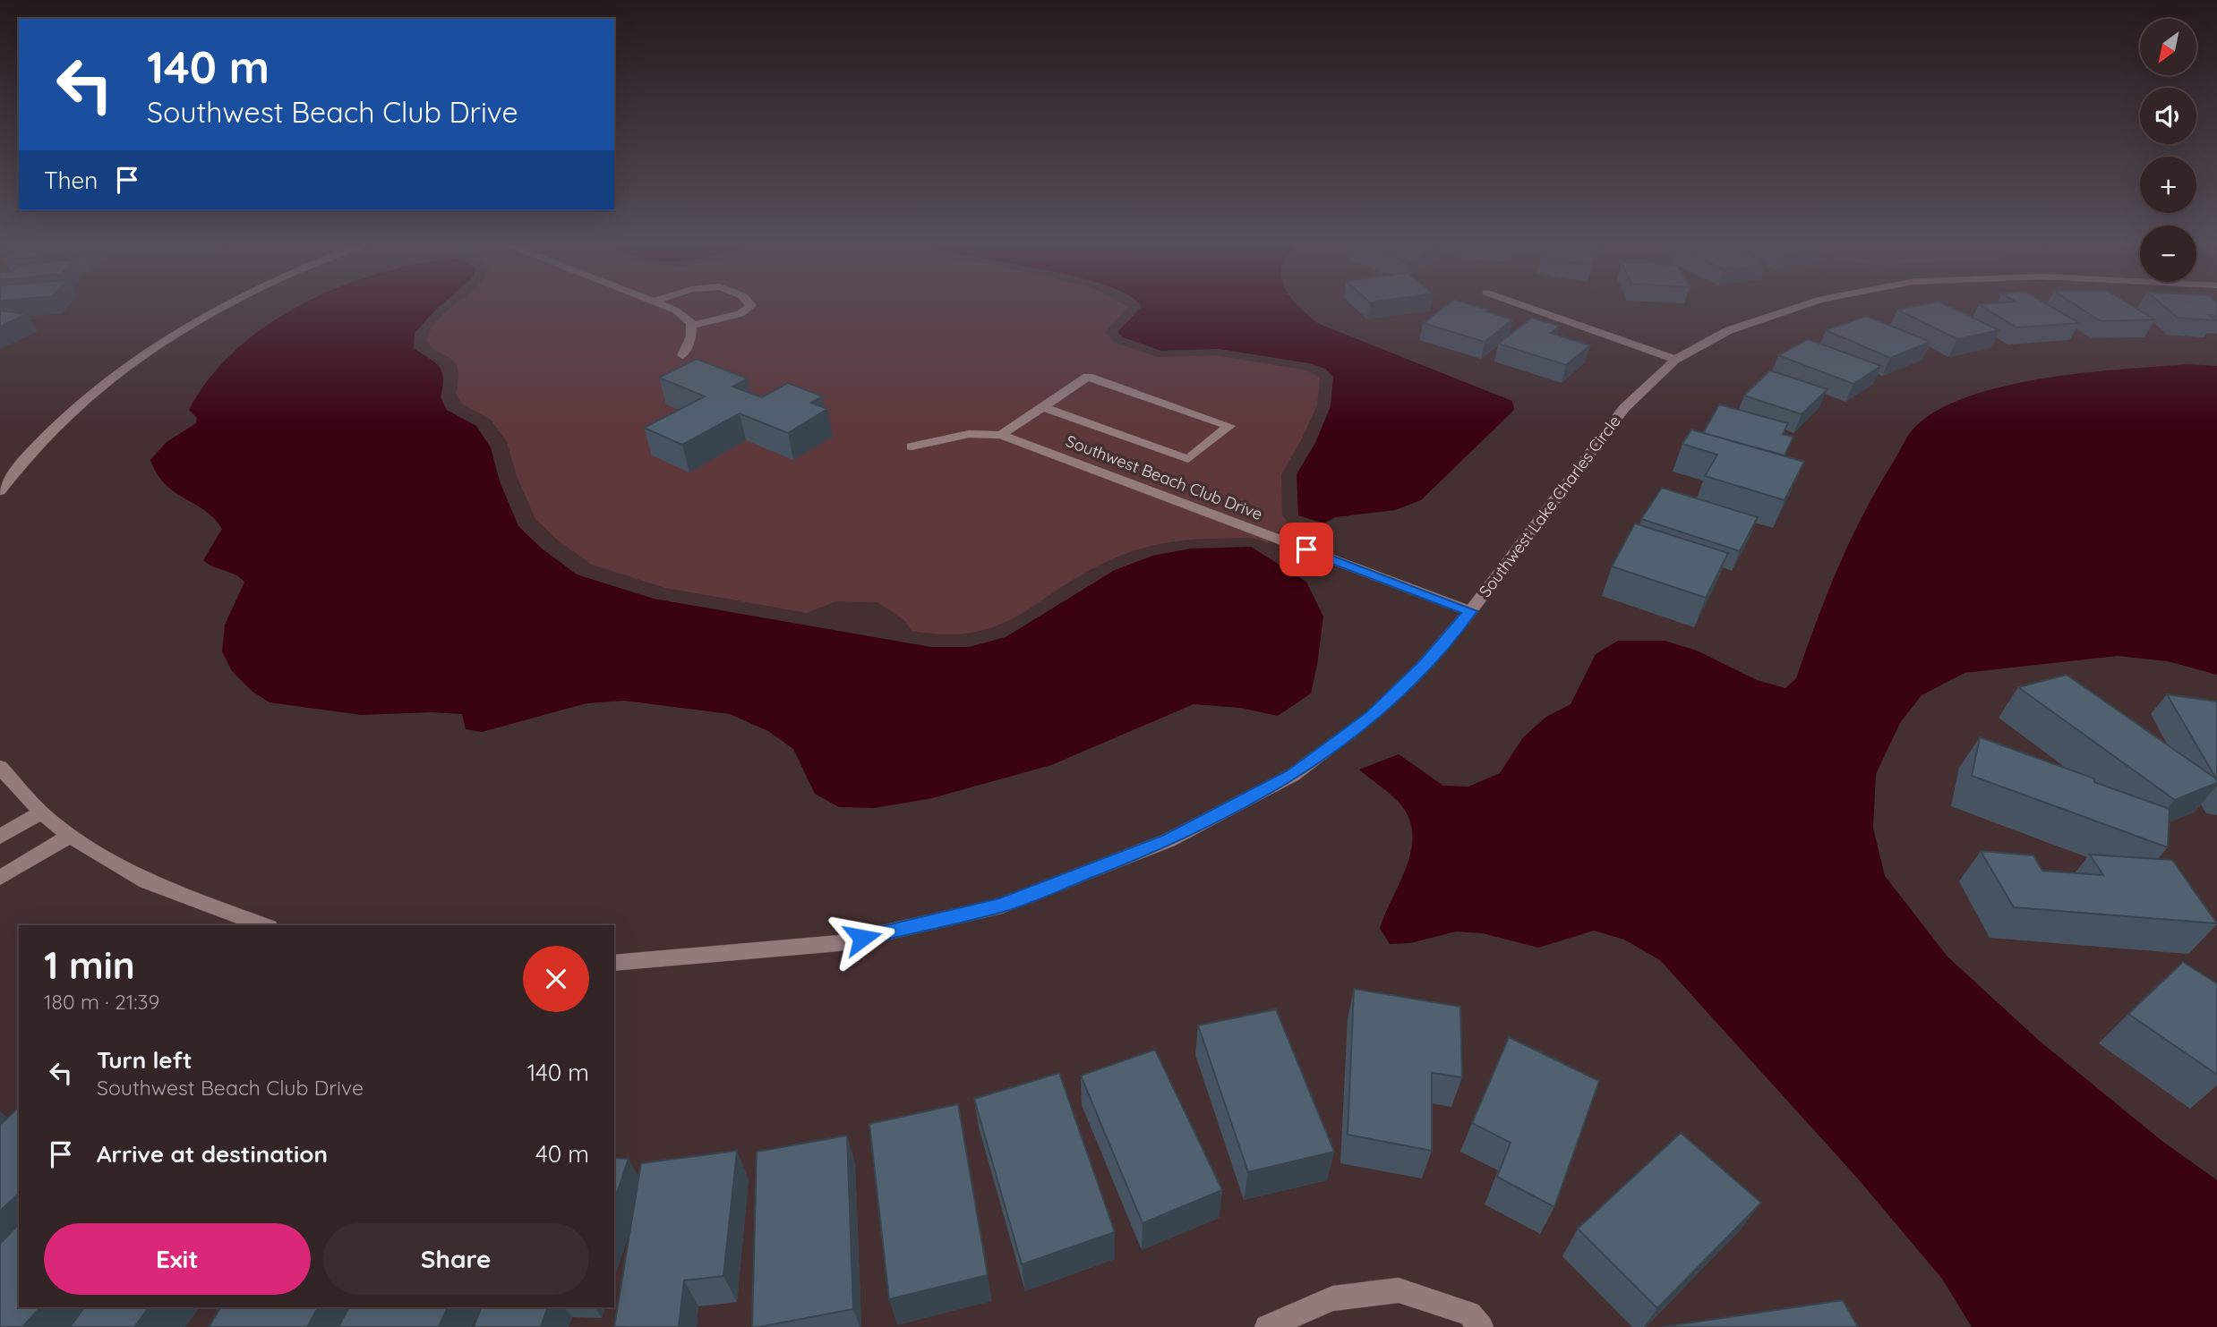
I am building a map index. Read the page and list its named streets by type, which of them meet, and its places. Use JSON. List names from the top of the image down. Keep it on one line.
{"streets":{"street":["Southwest Beach Club Drive","Southwest Lake Charles Circle"]},"crossings":[["Southwest Beach Club Drive","Southwest Lake Charles Circle"]],"north":"bottom left","page":{"map_buttons":["+","−"],"turn":["140 m","Southwest Beach Club Drive"],"then":"Then","heading":["1 min","180 m · 21:39"],"list":[{"name":"Turn left","note":"Southwest Beach Club Drive","value":"140 m"},{"name":"Arrive at destination","value":"40 m"}],"buttons":["Exit","Share"]}}
